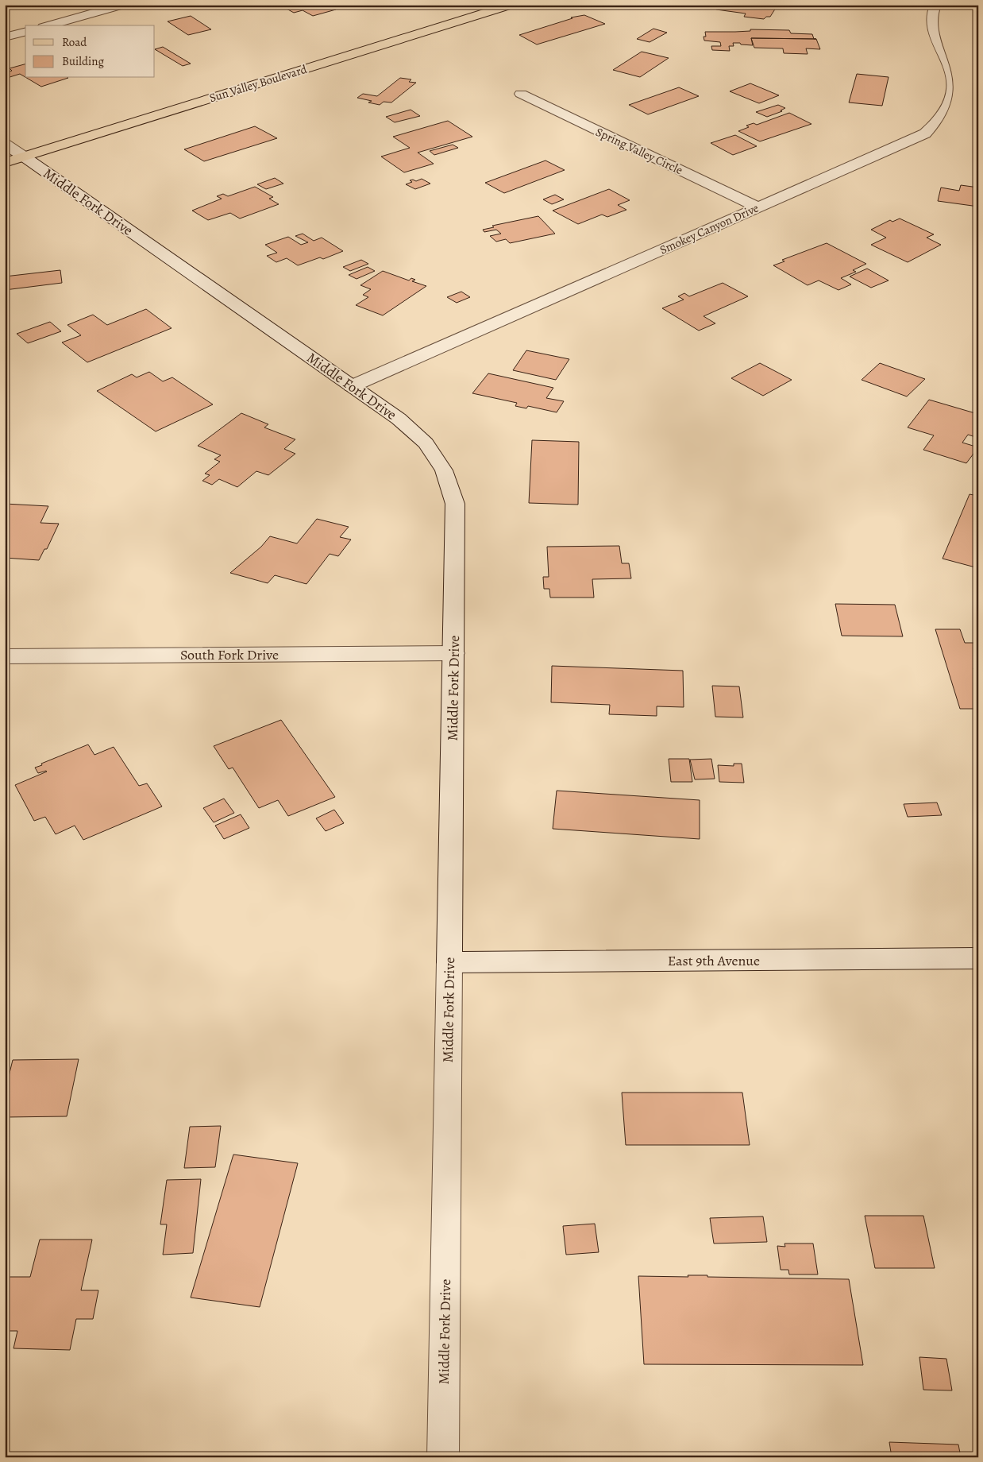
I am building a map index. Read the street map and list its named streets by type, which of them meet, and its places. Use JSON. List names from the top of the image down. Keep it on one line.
{"streets":{"main road":["Sun Valley Boulevard"],"street":["Spring Valley Circle","Middle Fork Drive","Smokey Canyon Drive","South Fork Drive","East 9th Avenue"]},"crossings":[["Sun Valley Boulevard","Middle Fork Drive"],["Spring Valley Circle","Smokey Canyon Drive"],["Middle Fork Drive","Smokey Canyon Drive"],["Middle Fork Drive","South Fork Drive"],["Middle Fork Drive","East 9th Avenue"]],"legend":["Road","Building"]}
